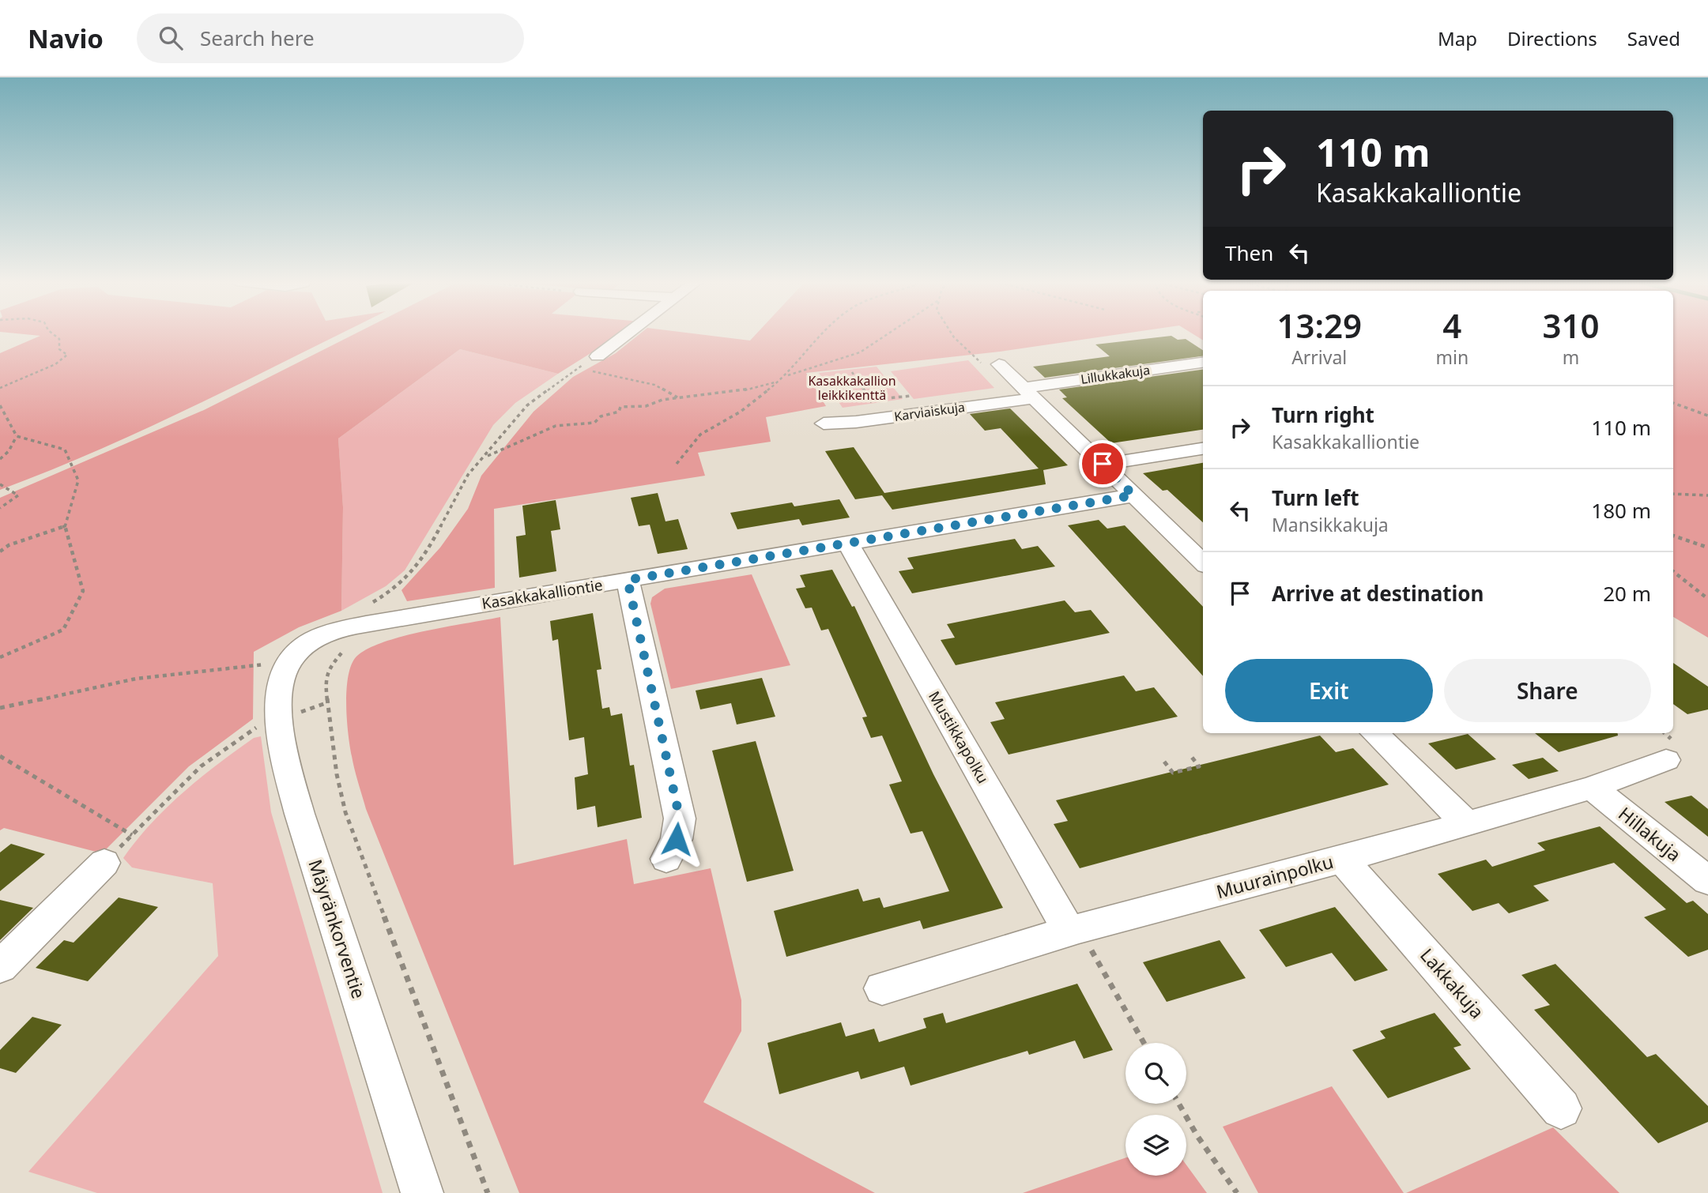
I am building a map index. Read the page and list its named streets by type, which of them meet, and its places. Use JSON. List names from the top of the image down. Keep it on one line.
{"streets":{"street":["Lillukkakuja","Karviaiskuja","Kasakkakalliontie","Mustikkapolku","Hillakuja","Muurainpolku","Mäyränkorventie","Lakkakuja"]},"crossings":[["Lillukkakuja","Karviaiskuja"],["Kasakkakalliontie","Mustikkapolku"],["Kasakkakalliontie","Mäyränkorventie"],["Mustikkapolku","Muurainpolku"],["Hillakuja","Muurainpolku"],["Muurainpolku","Lakkakuja"]],"parks":["Kasakkakallion leikkikenttä"],"page":{"header":"Navio","search":"Search here","nav":["Map","Directions","Saved"],"turn":["110 m","Kasakkakalliontie"],"then":"Then","eta":["13:29","Arrival","4","min","310","m"],"list":[{"name":"Turn right","note":"Kasakkakalliontie","value":"110 m"},{"name":"Turn left","note":"Mansikkakuja","value":"180 m"},{"name":"Arrive at destination","value":"20 m"}],"buttons":["Exit","Share"]}}
